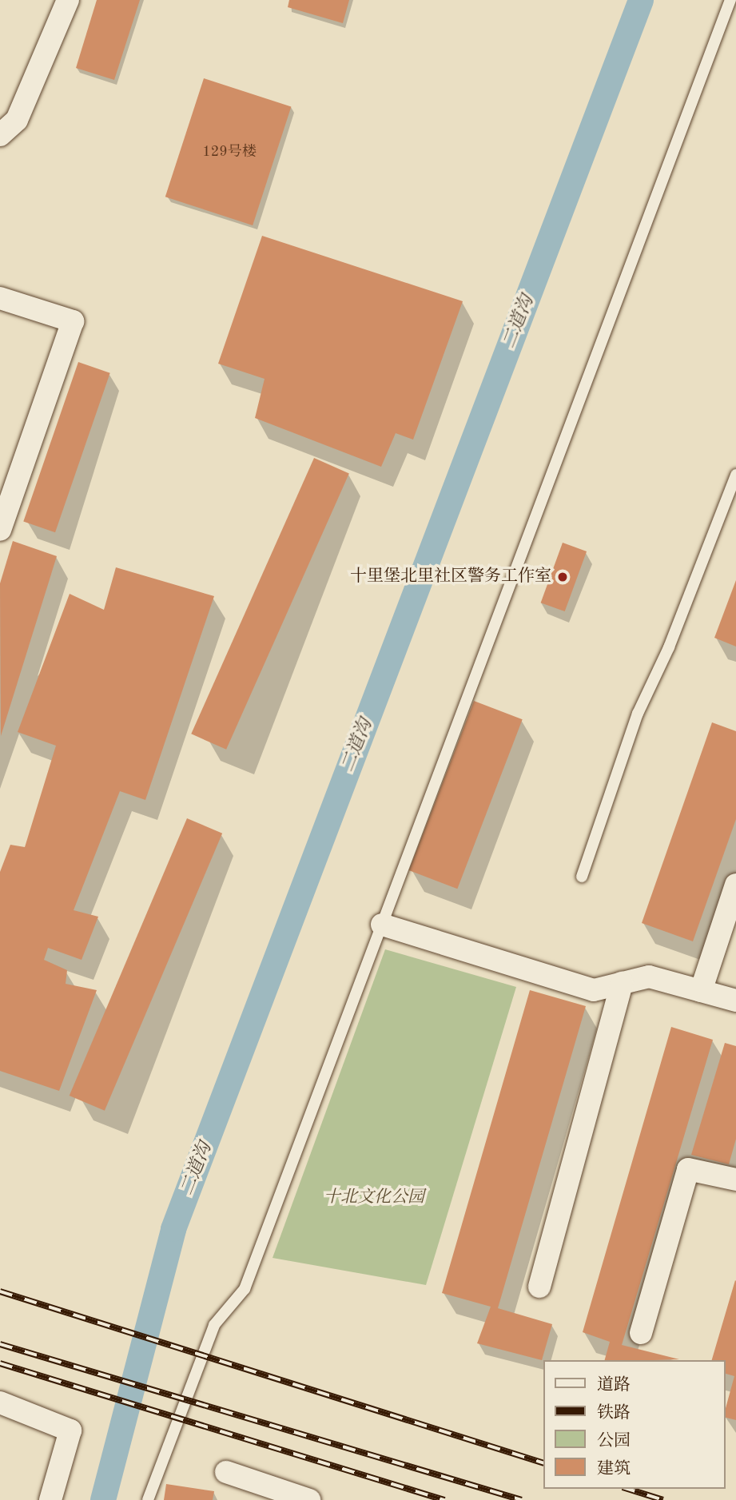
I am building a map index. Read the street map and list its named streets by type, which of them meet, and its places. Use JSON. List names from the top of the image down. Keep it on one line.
{"water":["二道沟"],"parks":["十北文化公园"],"places":["十里堡北里社区警务工作室"],"house_numbers":["129号楼"],"legend":["道路","铁路","公园","建筑"]}
